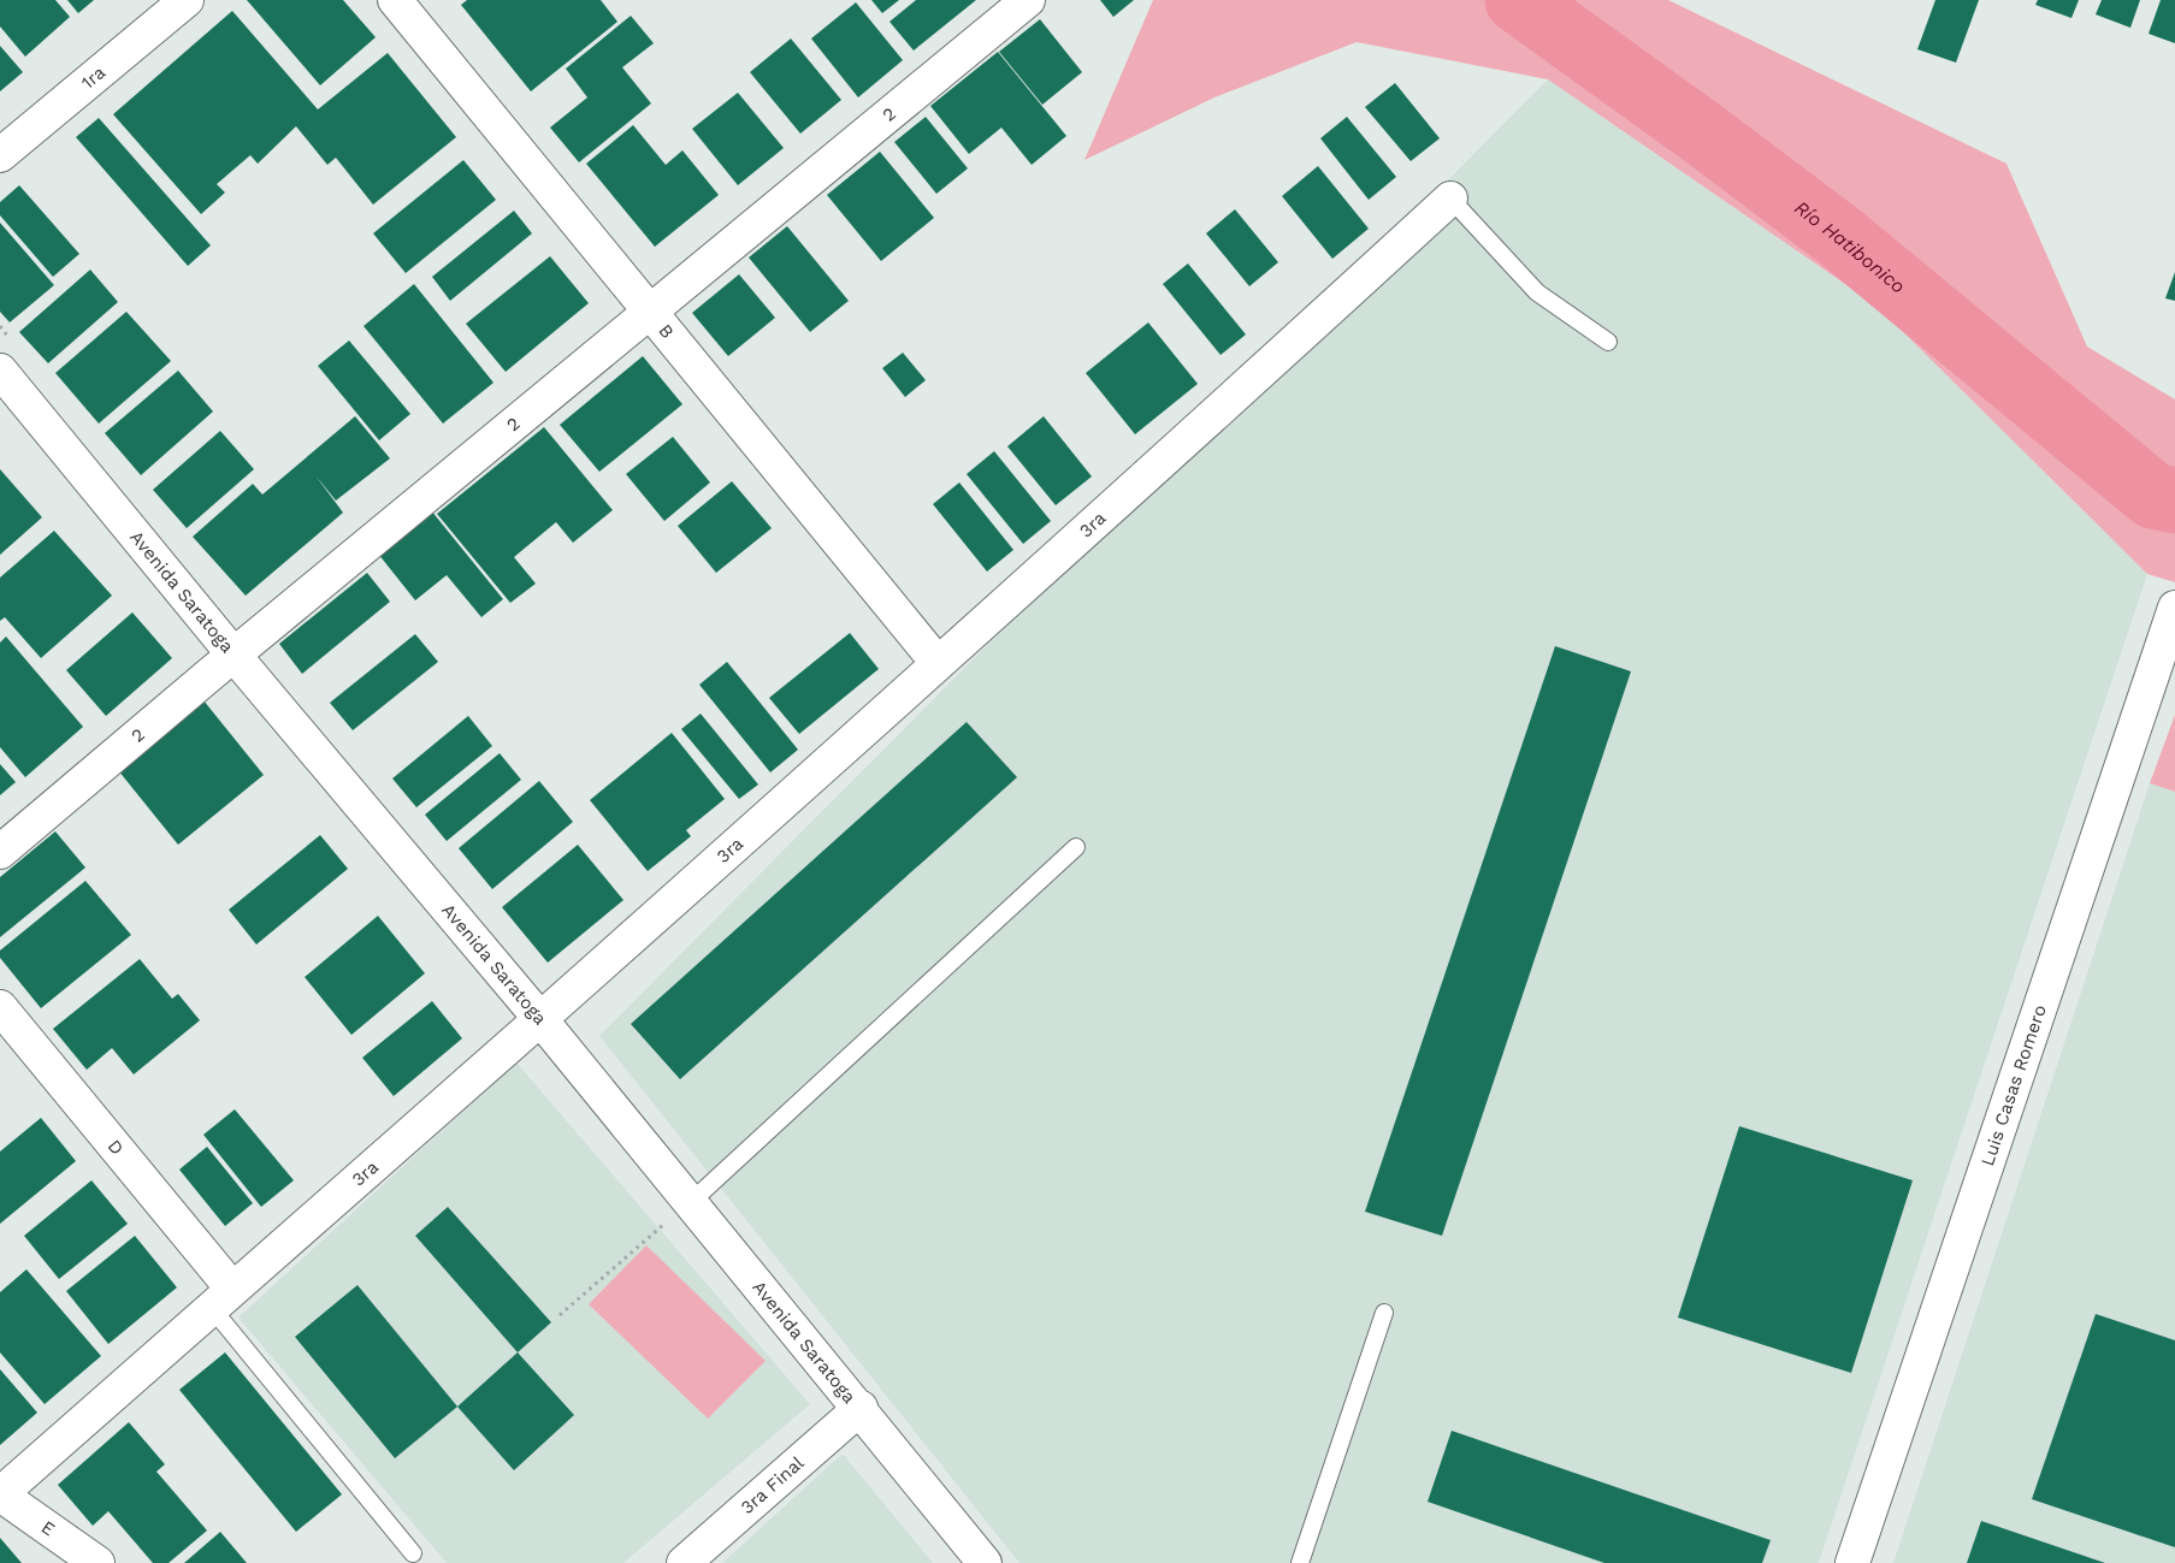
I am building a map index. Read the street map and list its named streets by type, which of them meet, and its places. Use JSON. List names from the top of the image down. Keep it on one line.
{"streets":{"street":["1ra","2","B","3ra","Avenida Saratoga","Luis Casas Romero","D","3ra Final","E"]},"crossings":[["2","B"],["2","Avenida Saratoga"],["B","3ra"],["3ra","Avenida Saratoga"],["3ra","D"],["3ra","E"],["Avenida Saratoga","3ra Final"]],"water":["Río Hatibonico"]}
